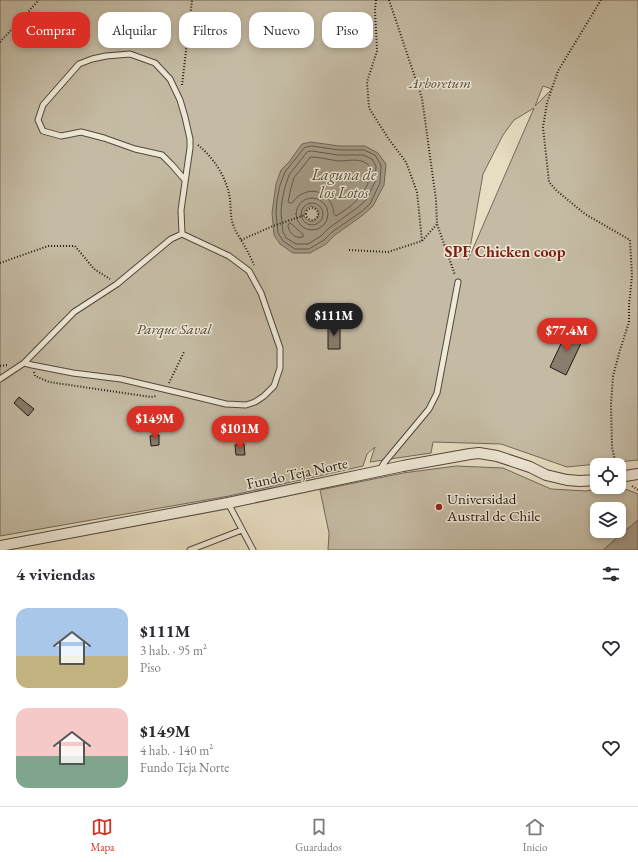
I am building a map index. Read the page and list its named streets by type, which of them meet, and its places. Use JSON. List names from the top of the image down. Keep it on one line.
{"streets":{"street":["Fundo Teja Norte"]},"districts":["SPF Chicken coop"],"water":["Laguna de los Lotos"],"parks":["Arboretum","Parque Saval"],"places":["Universidad Austral de Chile"],"page":{"chip":["Comprar","Alquilar","Filtros","Nuevo","Piso"],"price":["$111M","$77.4M","$149M","$101M"],"heading":"4 viviendas","list":[{"name":"$111M","note":"3 hab. · 95 m² · Piso"},{"name":"$149M","note":"4 hab. · 140 m² · Fundo Teja Norte"}],"tabs":["Mapa","Guardados","Inicio"]}}
